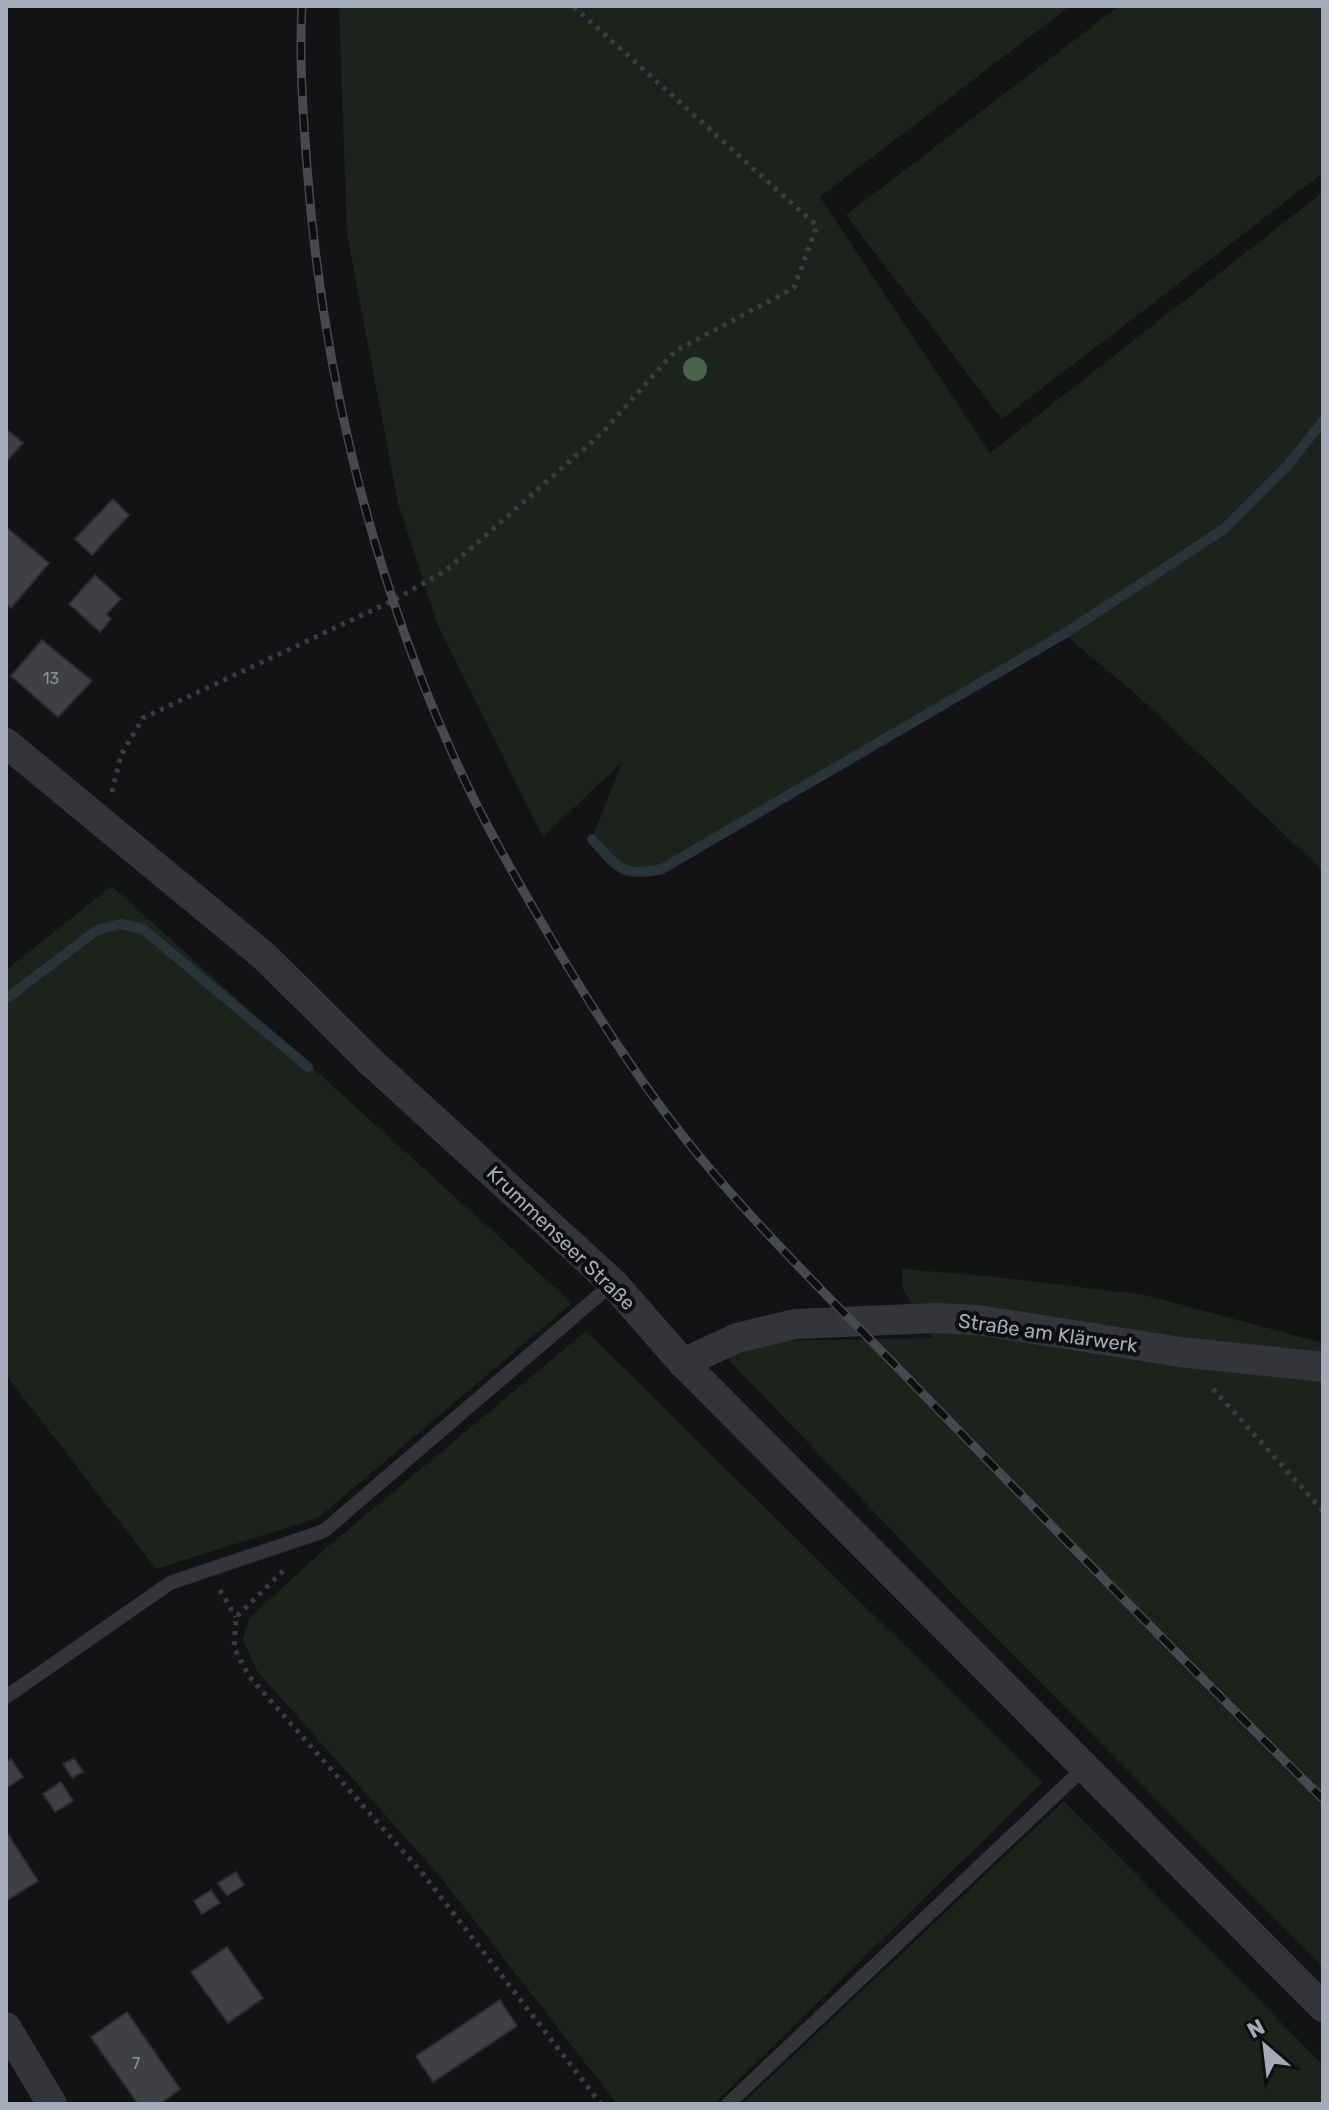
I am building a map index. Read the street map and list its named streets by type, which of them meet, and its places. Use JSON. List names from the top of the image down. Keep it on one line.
{"streets":{"street":["Krummenseer Straße","Straße am Klärwerk"]},"crossings":[["Krummenseer Straße","Straße am Klärwerk"]],"house_numbers":["13","7"],"north":"top left"}
